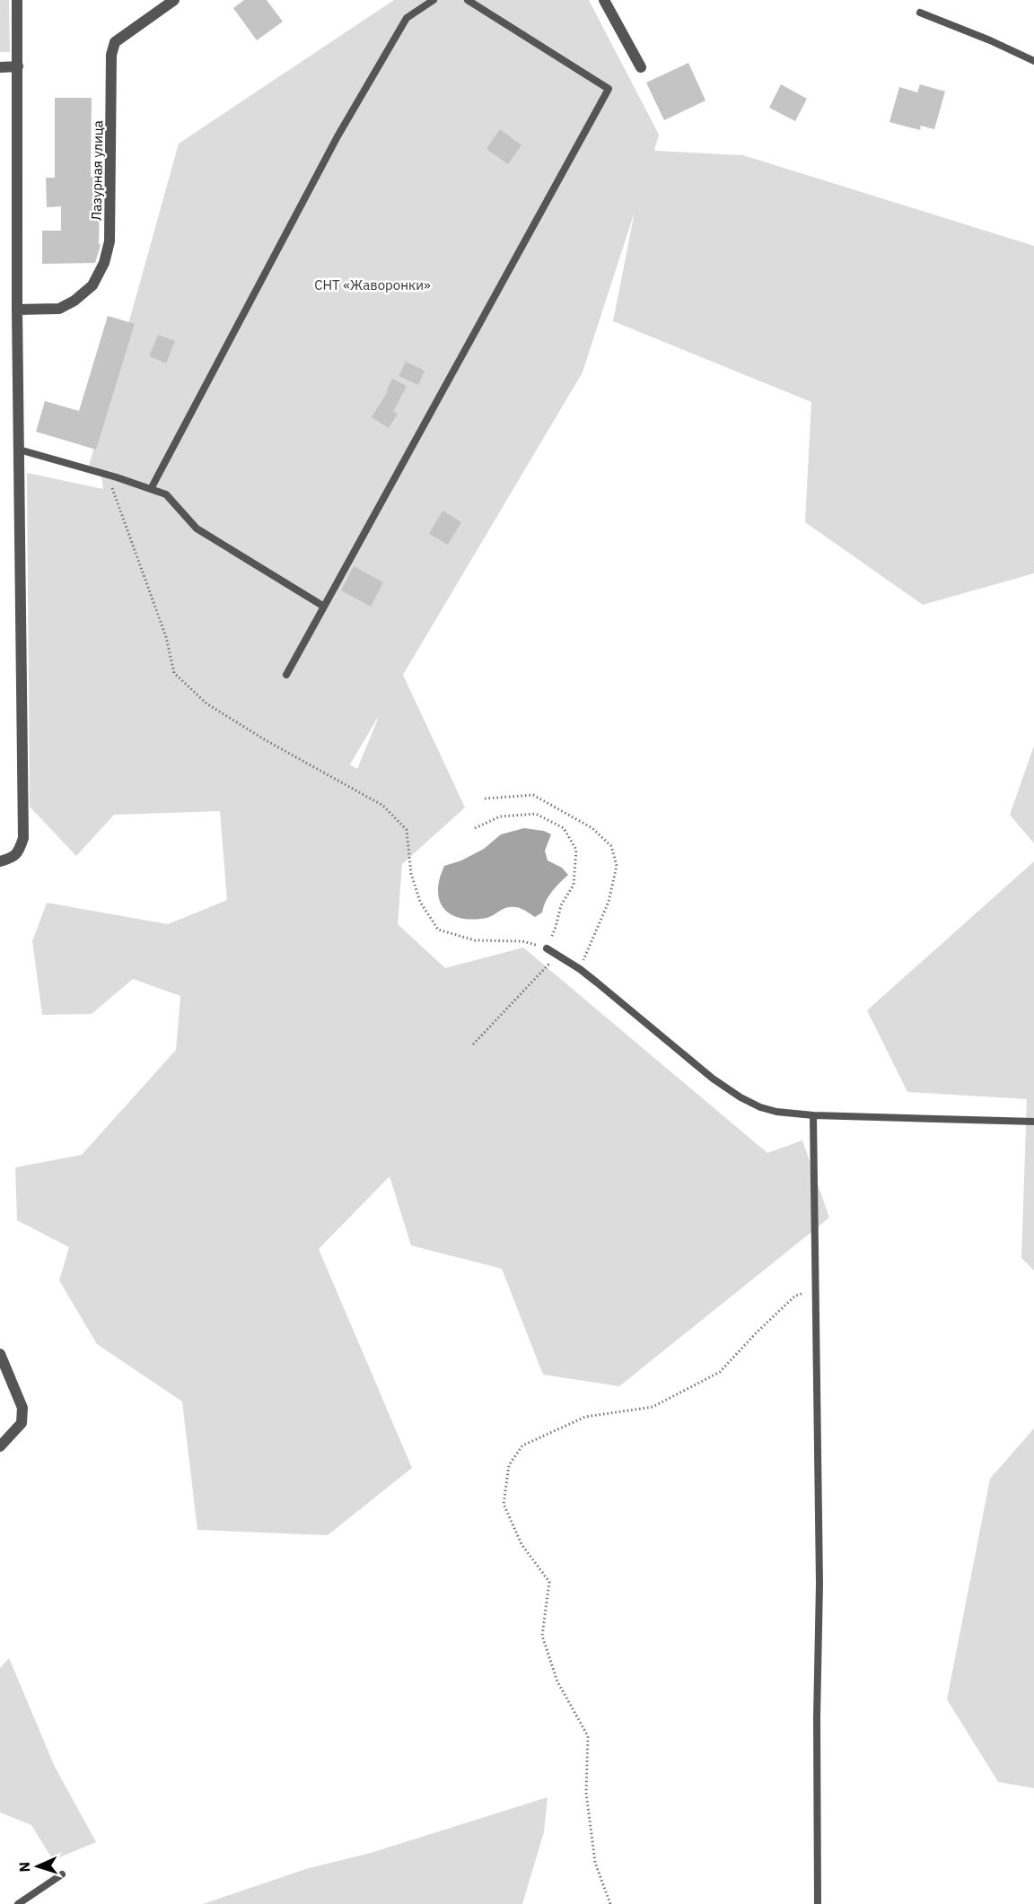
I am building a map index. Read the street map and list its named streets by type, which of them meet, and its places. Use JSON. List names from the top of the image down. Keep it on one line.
{"streets":{"street":["Лазурная улица"]},"parks":["СНТ «Жаворонки»"],"north":"left"}
